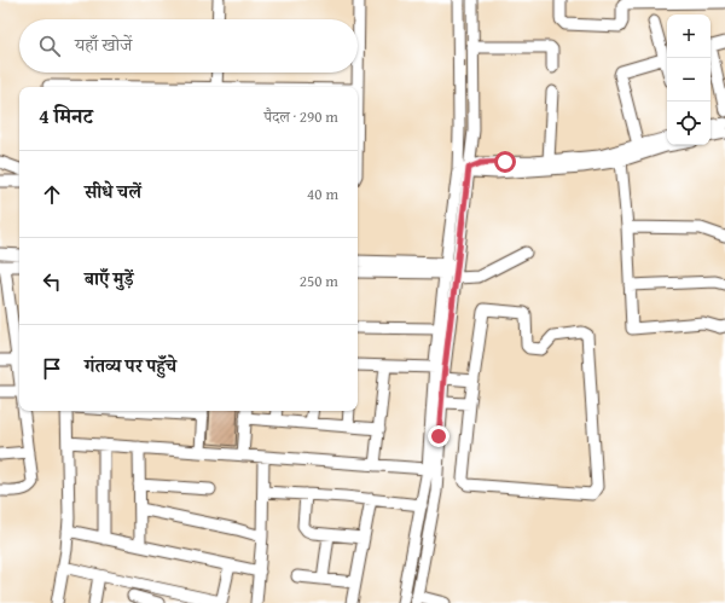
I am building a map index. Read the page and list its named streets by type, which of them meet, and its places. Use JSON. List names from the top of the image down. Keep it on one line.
{"page":{"map_buttons":["+","−"],"search":"यहाँ खोजें","heading":["4 मिनट","पैदल · 290 m"],"list":[["सीधे चलें","40 m"],["बाएँ मुड़ें","250 m"],"गंतव्य पर पहुँचे"]}}
